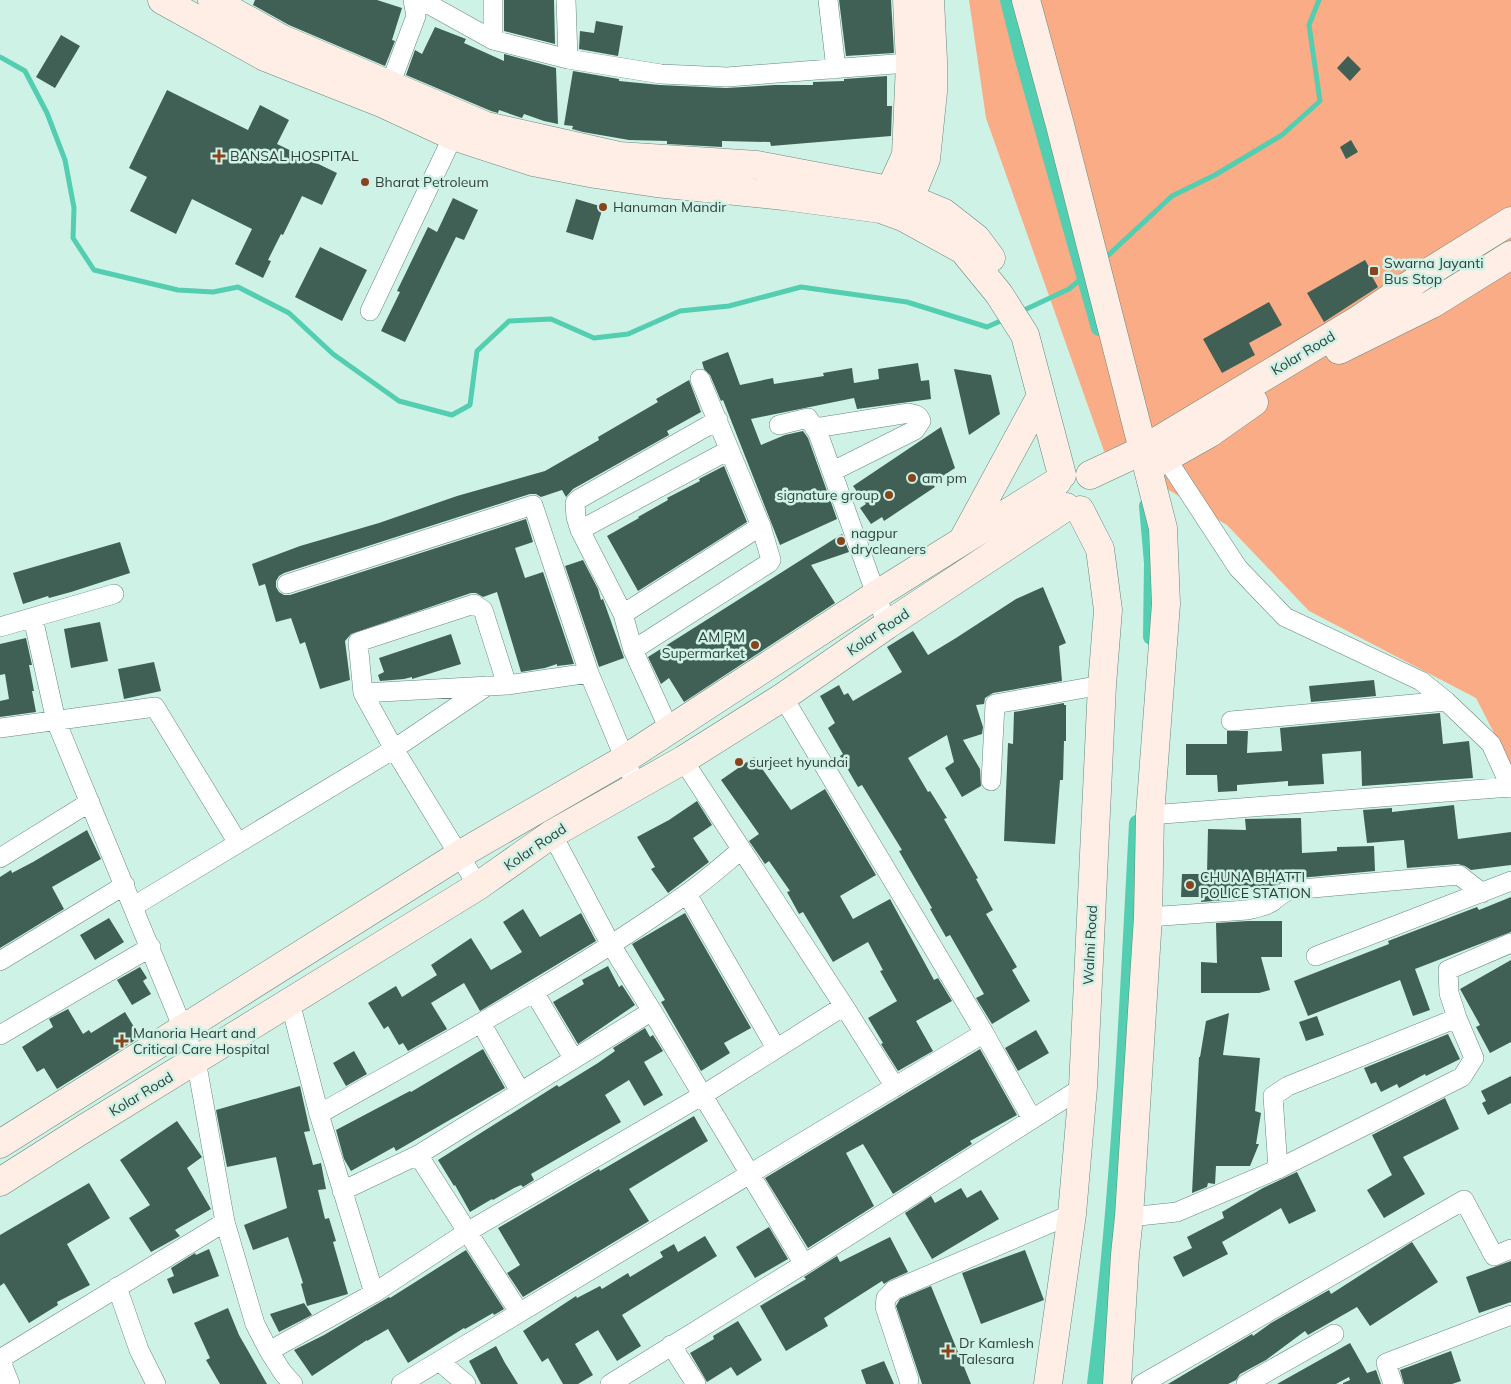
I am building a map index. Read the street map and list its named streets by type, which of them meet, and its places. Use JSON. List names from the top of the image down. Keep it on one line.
{"streets":{"street":["Kolar Road","Walmi Road"]},"crossings":[["Kolar Road","Walmi Road"]],"places":{"health":["BANSAL HOSPITAL","Manoria Heart and Critical Care Hospital","Dr Kamlesh Talesara"],"other":["Bharat Petroleum","Hanuman Mandir","am pm","signature group","nagpur drycleaners","AM PM Supermarket","surjeet hyundai","CHUNA BHATTI POLICE STATION"],"transit":["Swarna Jayanti Bus Stop"]}}
